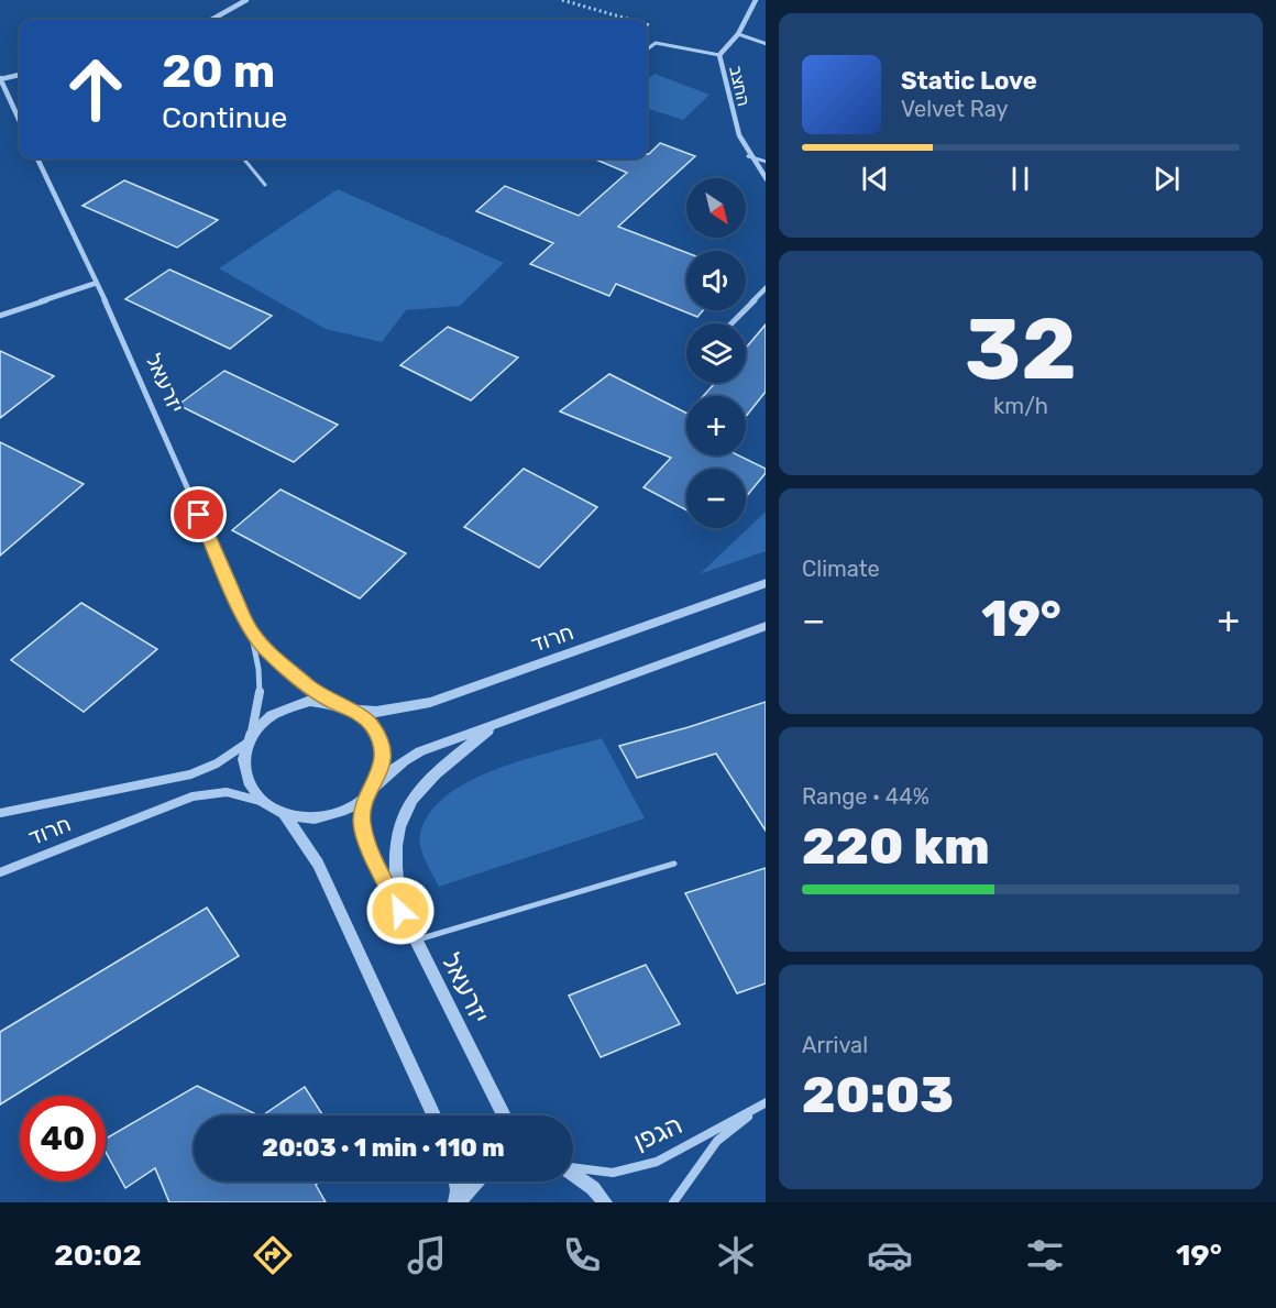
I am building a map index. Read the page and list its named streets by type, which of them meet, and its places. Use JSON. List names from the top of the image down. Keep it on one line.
{"streets":{"street":["החצב","יזרעאל","חרוד","הגפן"]},"crossings":[["יזרעאל","חרוד"]],"north":"bottom right","page":{"turn":["20 m","Continue"],"song":["Static Love","Velvet Ray"],"map_buttons":["+","−"],"tile":[["32","km/h"],"Climate",["Range · 44%","220 km"],["Arrival","20:03"]],"heat":["−","19°","+"],"limit":"40","trip":"20:03 · 1 min · 110 m","tabs":["20:02","19°"]}}
